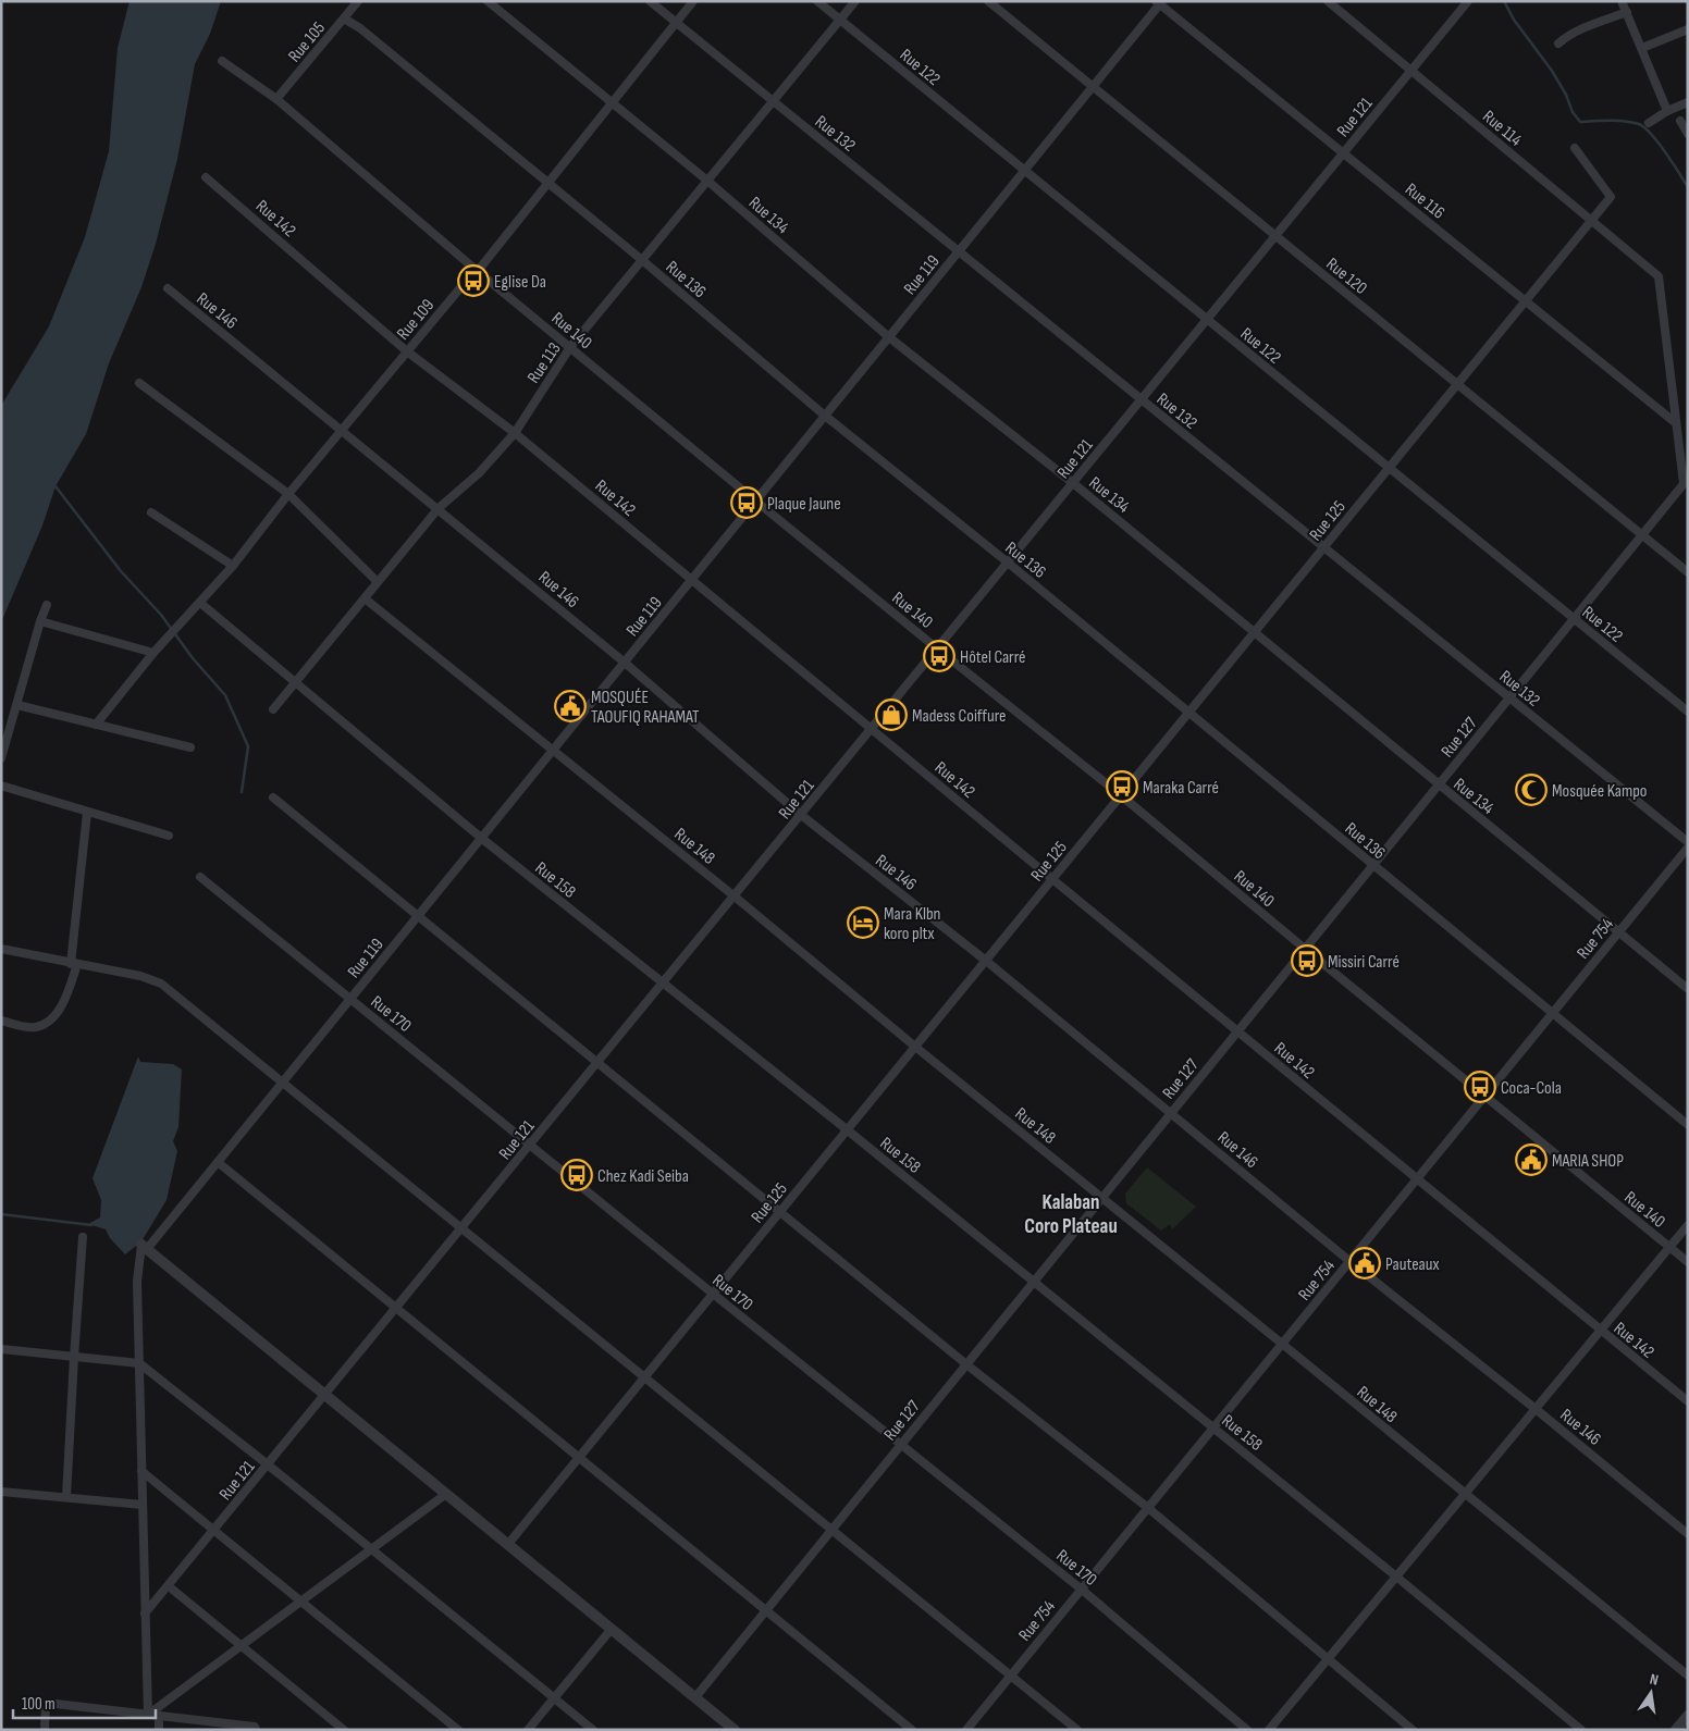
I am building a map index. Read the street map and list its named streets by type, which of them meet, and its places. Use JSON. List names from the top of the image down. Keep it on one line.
{"streets":{"street":["Rue 105","Rue 122","Rue 121","Rue 114","Rue 132","Rue 116","Rue 134","Rue 142","Rue 119","Rue 120","Rue 136","Rue 146","Rue 109","Rue 140","Rue 113","Rue 125","Rue 127","Rue 148","Rue 158","Rue 754","Rue 170"]},"crossings":[["Rue 105","Rue 136"],["Rue 105","Rue 140"],["Rue 122","Rue 121"],["Rue 122","Rue 119"],["Rue 122","Rue 113"],["Rue 122","Rue 125"],["Rue 122","Rue 127"],["Rue 121","Rue 114"],["Rue 121","Rue 132"],["Rue 121","Rue 116"],["Rue 121","Rue 134"],["Rue 121","Rue 142"],["Rue 121","Rue 120"],["Rue 121","Rue 136"],["Rue 121","Rue 146"],["Rue 121","Rue 140"],["Rue 121","Rue 148"],["Rue 121","Rue 158"],["Rue 121","Rue 170"],["Rue 114","Rue 116"],["Rue 114","Rue 125"],["Rue 132","Rue 119"],["Rue 132","Rue 109"],["Rue 132","Rue 113"],["Rue 132","Rue 125"],["Rue 132","Rue 127"],["Rue 116","Rue 119"],["Rue 116","Rue 125"],["Rue 134","Rue 119"],["Rue 134","Rue 109"],["Rue 134","Rue 113"],["Rue 134","Rue 125"],["Rue 134","Rue 127"],["Rue 134","Rue 754"],["Rue 142","Rue 119"],["Rue 142","Rue 109"],["Rue 142","Rue 113"],["Rue 142","Rue 125"],["Rue 142","Rue 127"],["Rue 142","Rue 754"],["Rue 119","Rue 120"],["Rue 119","Rue 136"],["Rue 119","Rue 146"],["Rue 119","Rue 140"],["Rue 119","Rue 148"],["Rue 119","Rue 158"],["Rue 119","Rue 170"],["Rue 120","Rue 125"],["Rue 120","Rue 127"],["Rue 136","Rue 109"],["Rue 136","Rue 113"],["Rue 136","Rue 125"],["Rue 136","Rue 127"],["Rue 136","Rue 754"],["Rue 146","Rue 109"],["Rue 146","Rue 113"],["Rue 146","Rue 125"],["Rue 146","Rue 127"],["Rue 146","Rue 754"],["Rue 109","Rue 140"],["Rue 109","Rue 158"],["Rue 140","Rue 113"],["Rue 140","Rue 125"],["Rue 140","Rue 127"],["Rue 140","Rue 754"],["Rue 113","Rue 148"],["Rue 113","Rue 158"],["Rue 125","Rue 148"],["Rue 125","Rue 158"],["Rue 125","Rue 170"],["Rue 127","Rue 148"],["Rue 127","Rue 158"],["Rue 127","Rue 170"],["Rue 148","Rue 754"],["Rue 158","Rue 754"],["Rue 754","Rue 170"]],"districts":["Kalaban Coro Plateau"],"places":{"bus stop":["Eglise Da","Plaque Jaune","Hôtel Carré","Maraka Carré","Missiri Carré","Coca-Cola","Chez Kadi Seiba"],"public building":["MOSQUÉE TAOUFIQ RAHAMAT","MARIA SHOP","Pauteaux"],"shop":["Madess Coiffure"],"mosque":["Mosquée Kampo"],"hotel":["Mara Klbn koro pltx"]},"scale_bar":"100 m","north":"top"}
